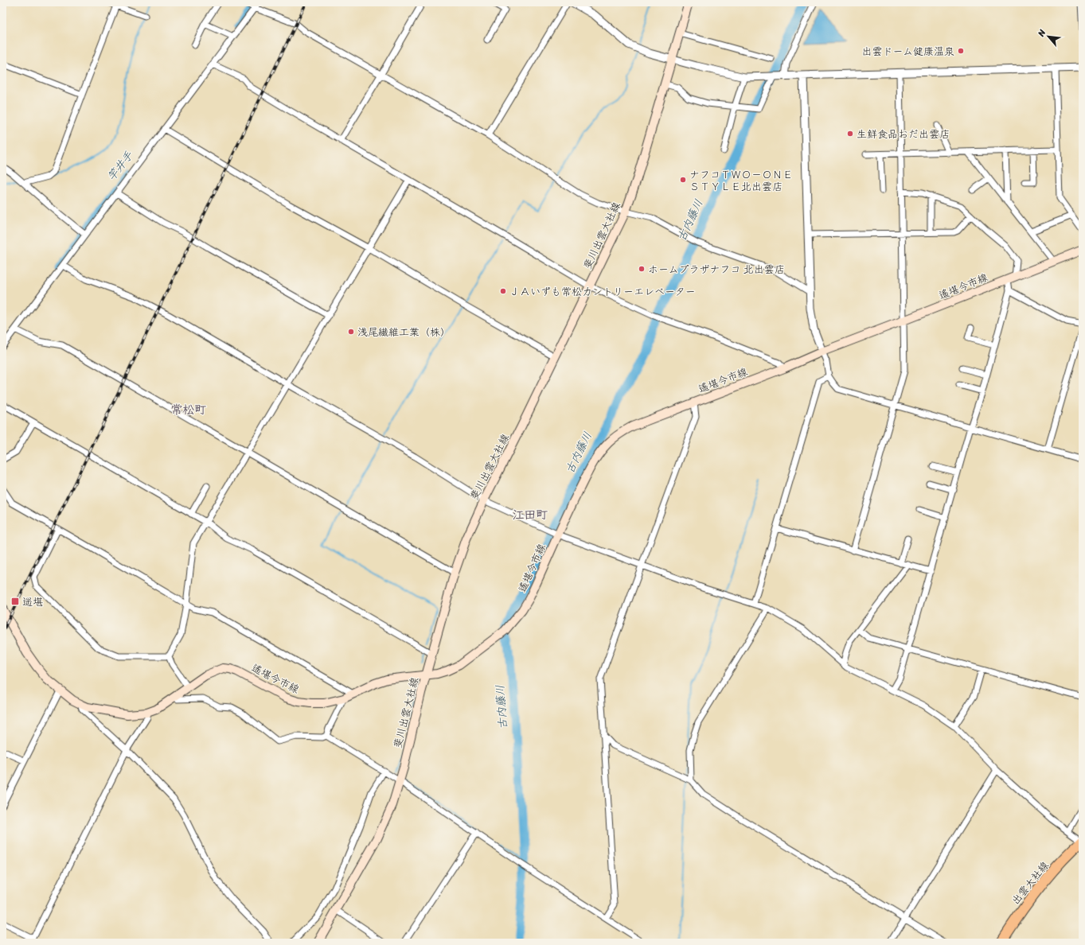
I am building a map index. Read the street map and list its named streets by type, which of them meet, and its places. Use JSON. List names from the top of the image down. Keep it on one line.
{"streets":{"main road":["斐川出雲大社線","遙堪今市線","出雲大社線"]},"crossings":[["斐川出雲大社線","遙堪今市線"]],"districts":["常松町","江田町"],"water":["竿井手","古内藤川"],"places":{"other":["出雲ドーム健康温泉","生鮮食品おだ出雲店","ナフコＴＷＯ－ＯＮＥ ＳＴＹＬＥ北出雲店","ホームプラザナフコ 北出雲店","ＪＡいずも常松カントリーエレベーター","浅尾繊維工業（株）"],"transit":["遥堪"]},"north":"top left"}
